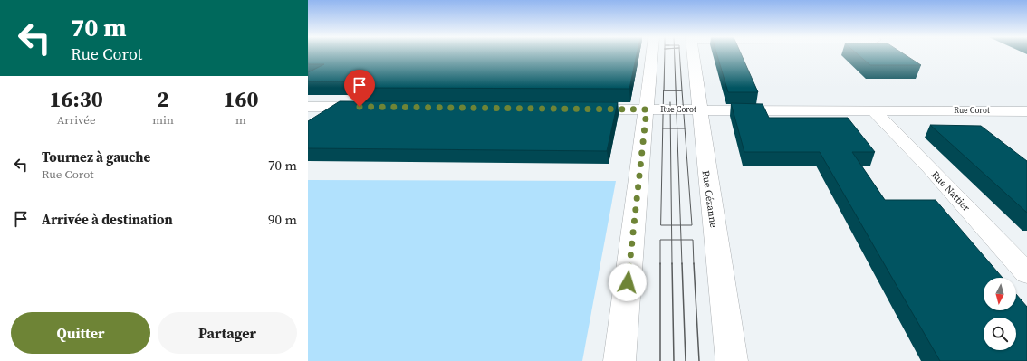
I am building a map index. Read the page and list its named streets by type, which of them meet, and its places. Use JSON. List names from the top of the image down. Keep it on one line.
{"streets":{"street":["Rue Corot","Rue Nattier","Rue Cézanne"]},"crossings":[["Rue Corot","Rue Nattier"],["Rue Corot","Rue Cézanne"]],"north":"bottom","page":{"turn":["70 m","Rue Corot"],"eta":["16:30","Arrivée","2","min","160","m"],"list":[{"name":"Tournez à gauche","note":"Rue Corot","value":"70 m"},{"name":"Arrivée à destination","value":"90 m"}],"buttons":["Quitter","Partager"]}}
